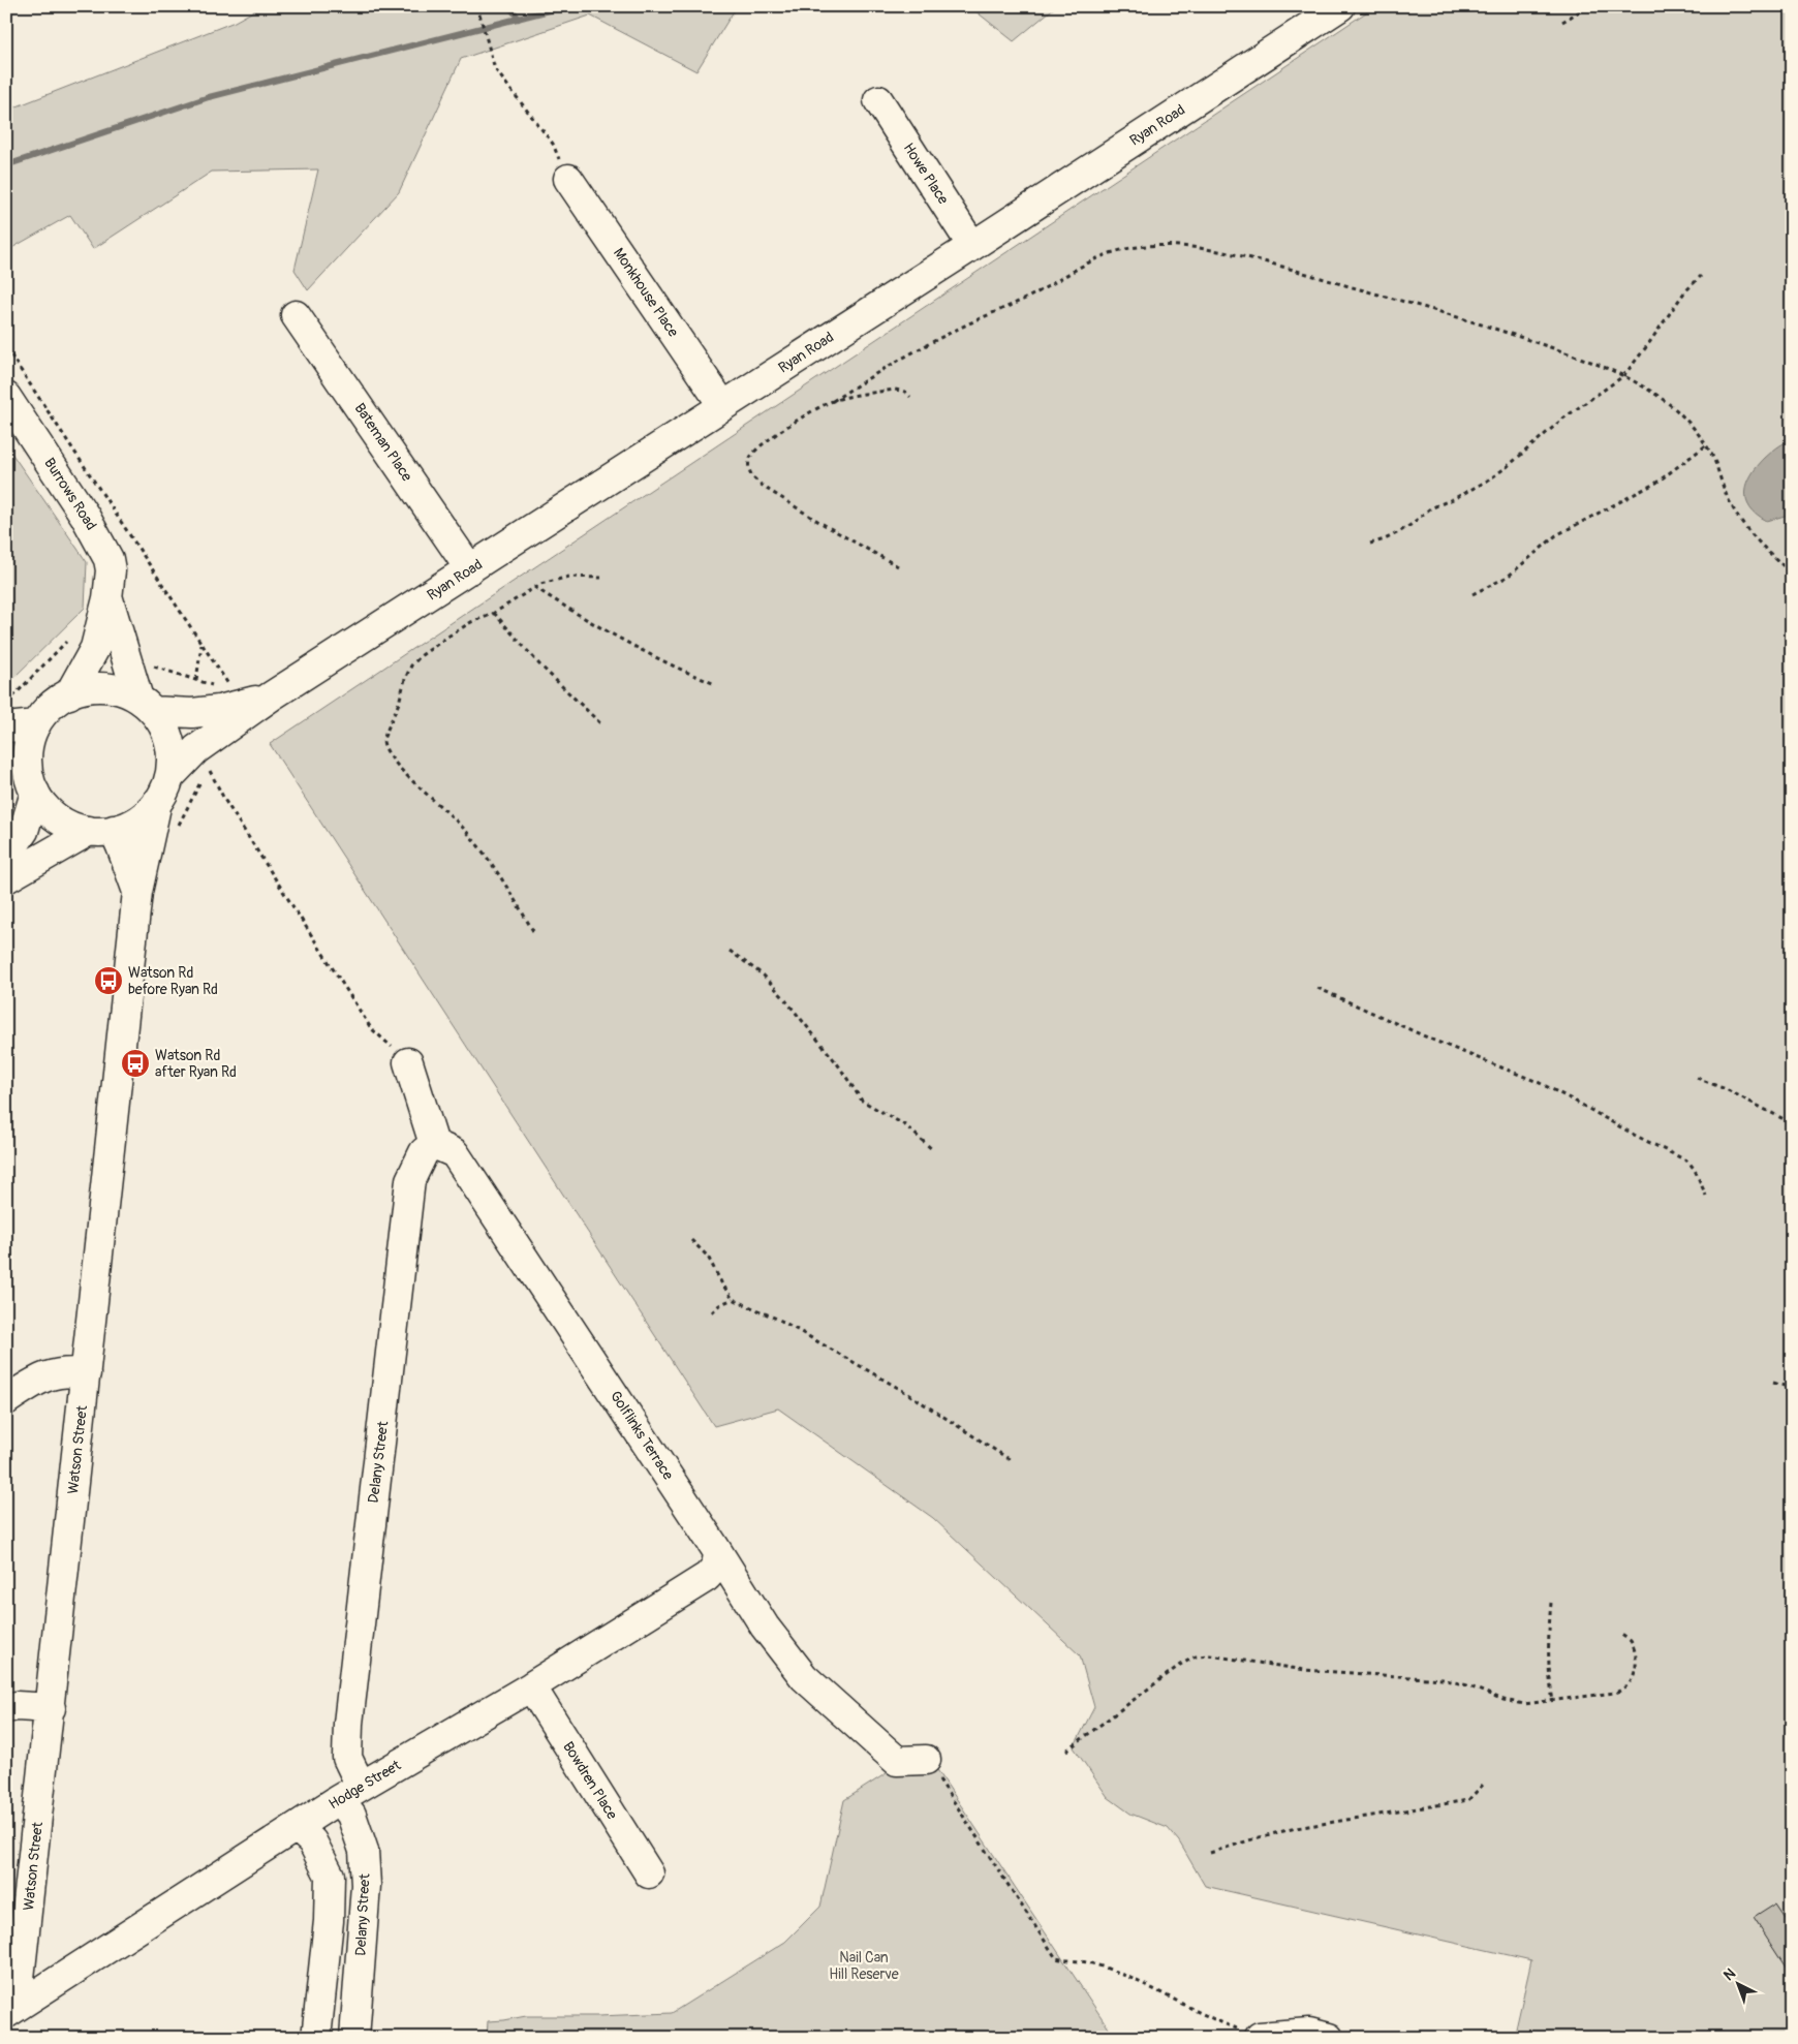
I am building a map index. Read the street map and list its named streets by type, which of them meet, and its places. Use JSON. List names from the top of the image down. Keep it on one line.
{"streets":{"street":["Ryan Road","Howe Place","Monkhouse Place","Bateman Place","Burrows Road","Golflinks Terrace","Watson Street","Delany Street","Bowdren Place","Hodge Street"]},"crossings":[["Ryan Road","Howe Place"],["Ryan Road","Monkhouse Place"],["Ryan Road","Bateman Place"],["Ryan Road","Burrows Road"],["Ryan Road","Watson Street"],["Burrows Road","Watson Street"],["Golflinks Terrace","Delany Street"],["Golflinks Terrace","Hodge Street"],["Watson Street","Hodge Street"],["Delany Street","Hodge Street"],["Bowdren Place","Hodge Street"]],"parks":["Nail Can Hill Reserve"],"places":{"bus stop":["Watson Rd before Ryan Rd","Watson Rd after Ryan Rd"]},"north":"top left"}
